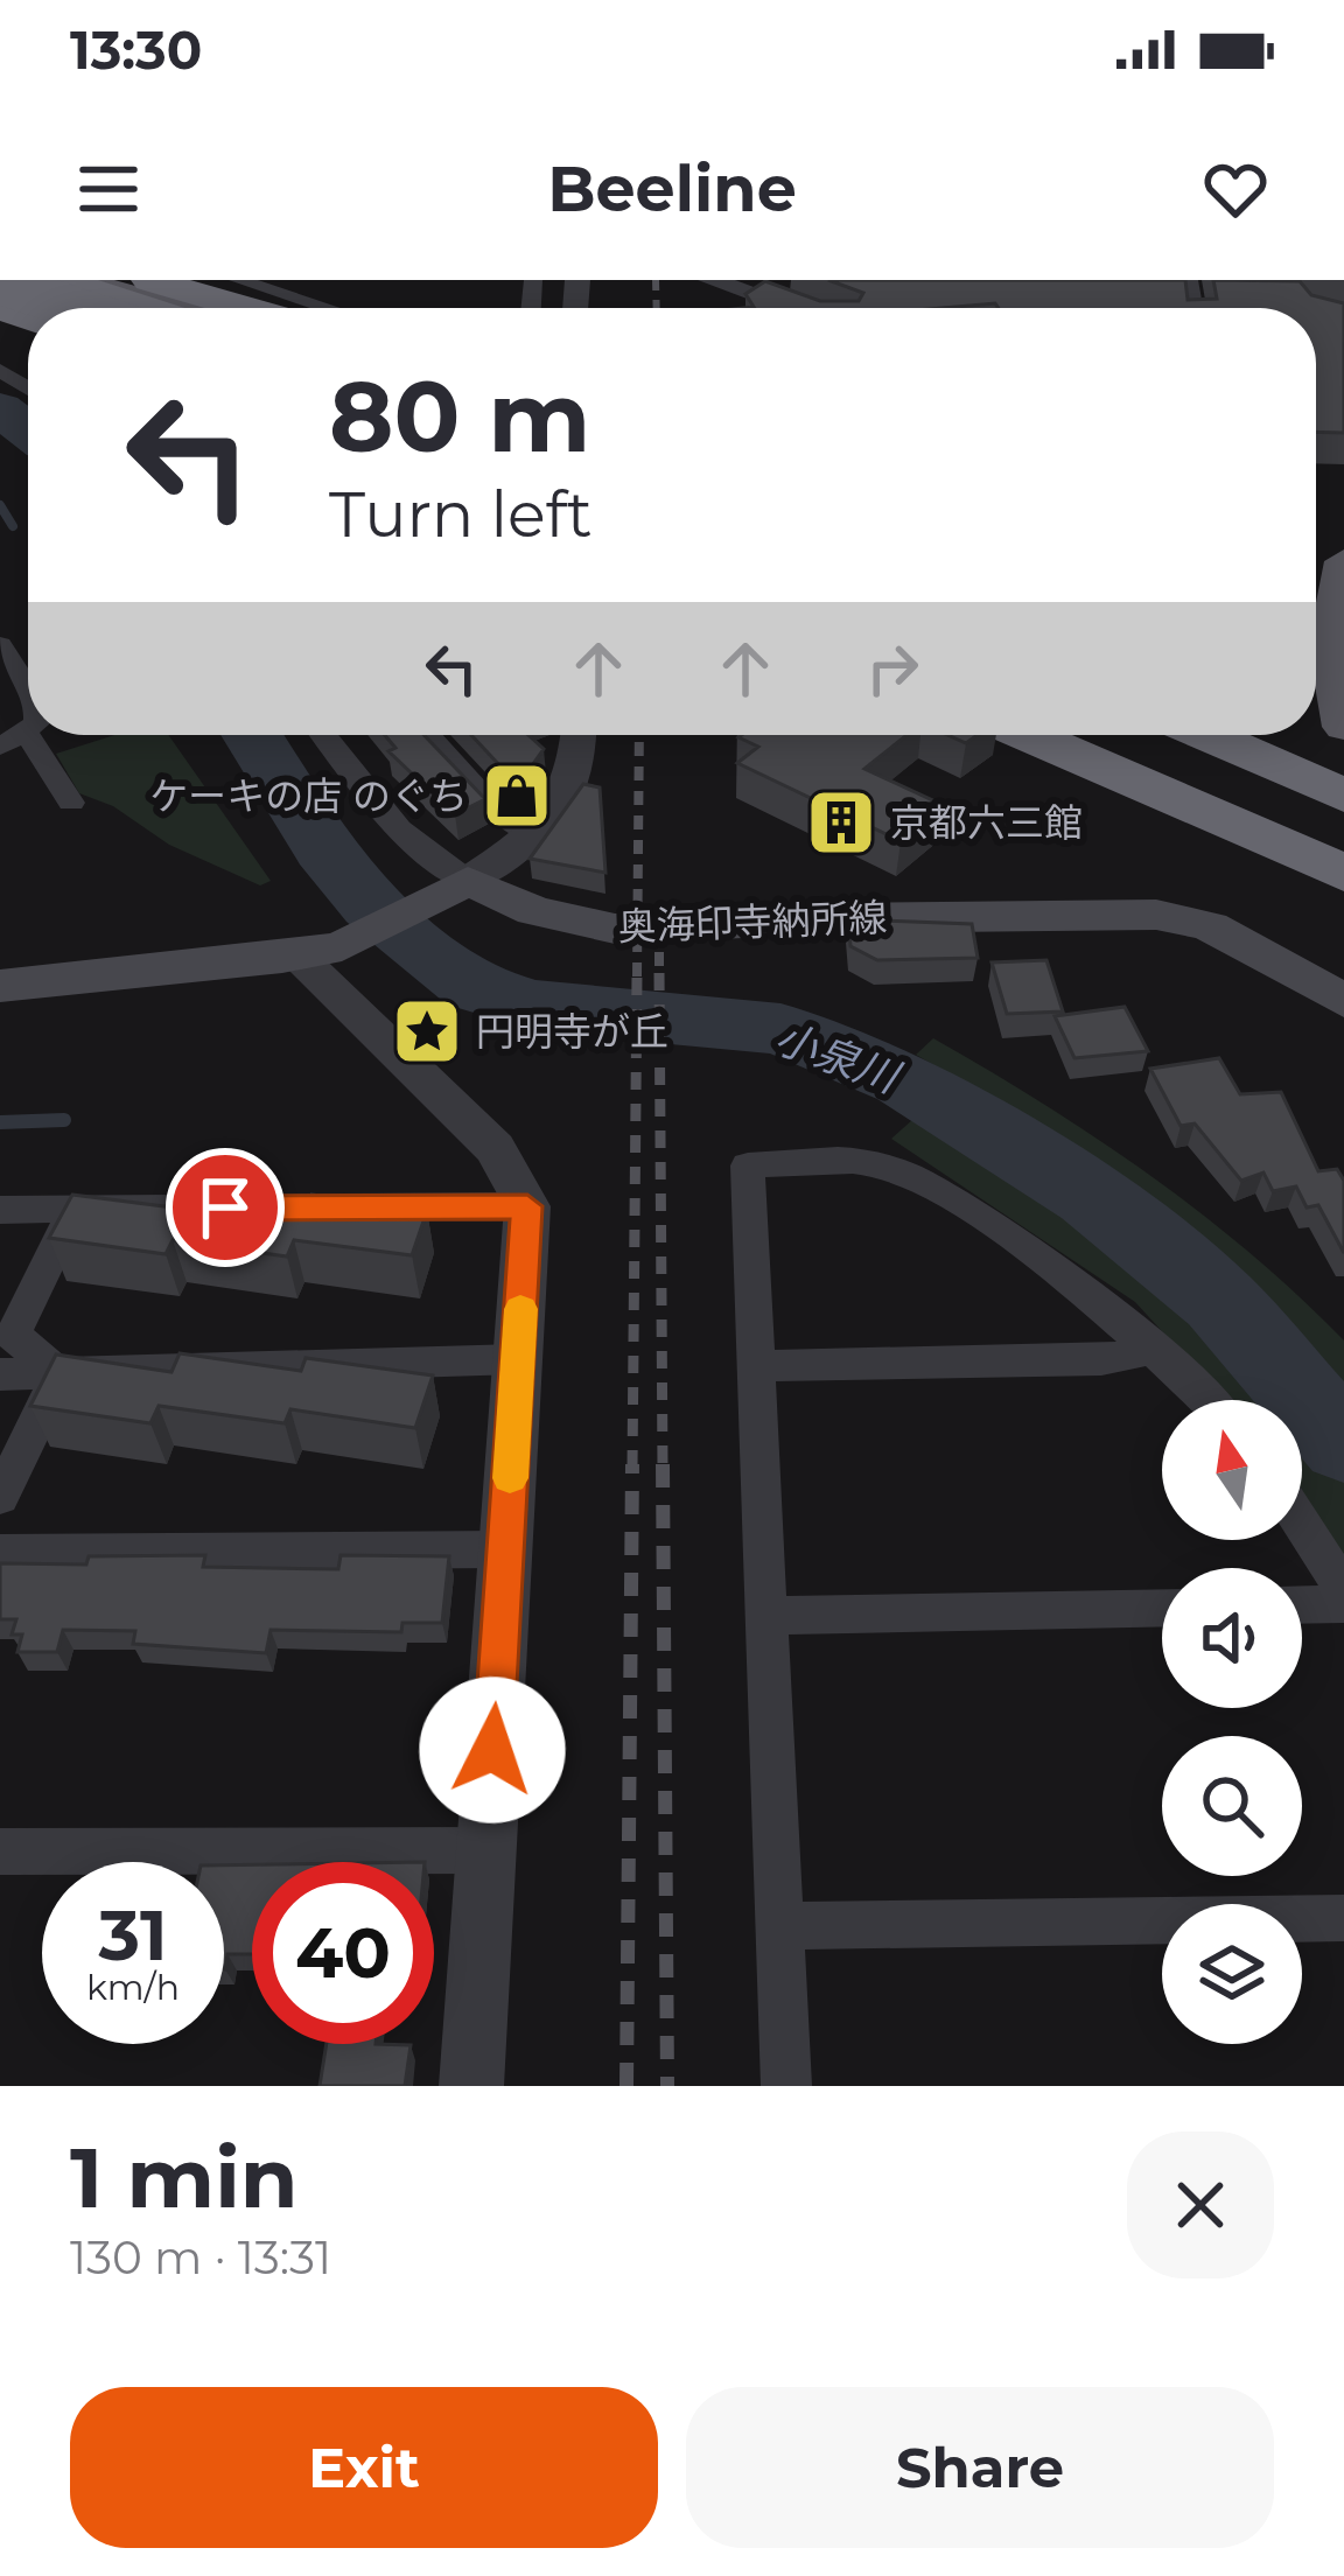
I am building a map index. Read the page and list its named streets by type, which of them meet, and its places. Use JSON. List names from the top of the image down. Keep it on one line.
{"streets":{"main road":["奥海印寺納所線"]},"water":["小泉川"],"places":{"shop":["ケーキの店 のぐち"],"building":["京都六三館"],"place":["円明寺が丘"]},"north":"top","page":{"status":"13:30","header":"Beeline","turn":["80 m","Turn left"],"speed":"31 km/h","limit":"40","heading":["1 min","130 m · 13:31"],"buttons":["Exit","Share"]}}
